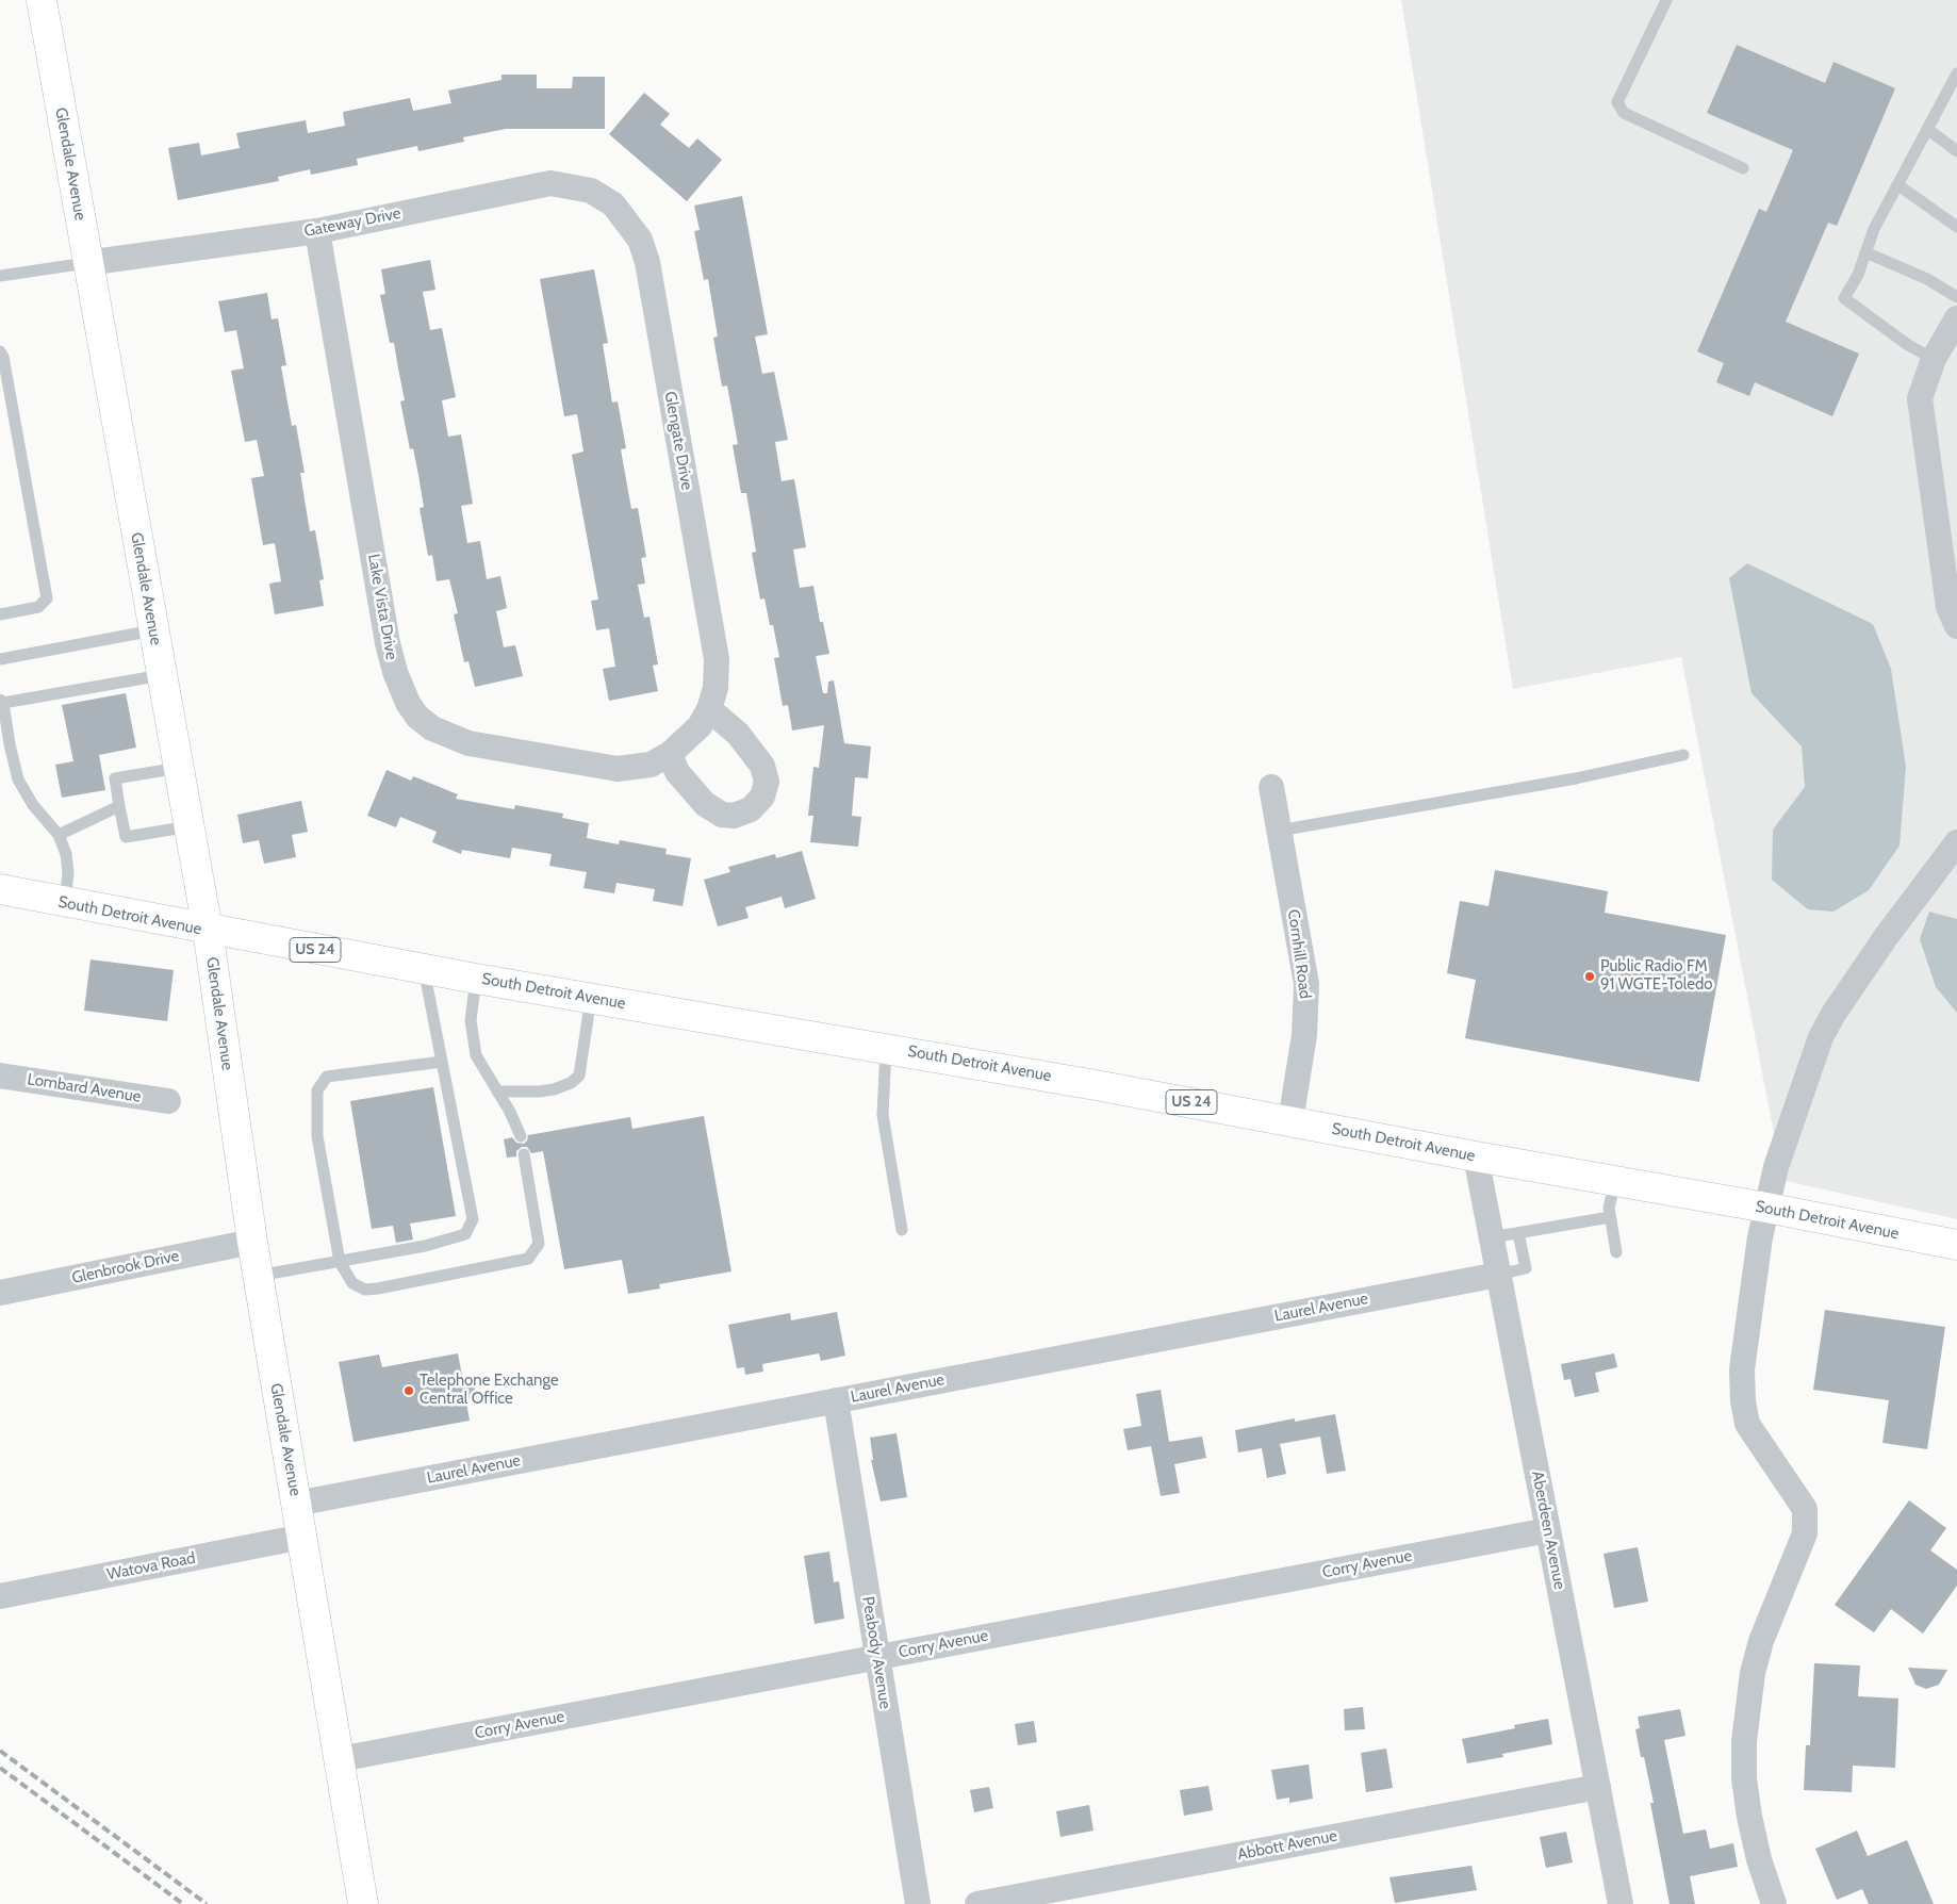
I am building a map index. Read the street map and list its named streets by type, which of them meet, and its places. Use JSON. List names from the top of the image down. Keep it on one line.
{"streets":{"main road":["Glendale Avenue","South Detroit Avenue","US 24"],"street":["Gateway Drive","Glengate Drive","Lake Vista Drive","Cornhill Road","Lombard Avenue","Glenbrook Drive","Laurel Avenue","Aberdeen Avenue","Corry Avenue","Watova Road","Peabody Avenue","Abbott Avenue"]},"crossings":[["Glendale Avenue","Gateway Drive"],["Glendale Avenue","South Detroit Avenue"],["Glendale Avenue","Glenbrook Drive"],["Glendale Avenue","Laurel Avenue"],["Glendale Avenue","Corry Avenue"],["Glendale Avenue","Watova Road"],["Gateway Drive","Glengate Drive"],["Gateway Drive","Lake Vista Drive"],["Glengate Drive","Lake Vista Drive"],["South Detroit Avenue","Cornhill Road"],["South Detroit Avenue","Aberdeen Avenue"],["Laurel Avenue","Aberdeen Avenue"],["Laurel Avenue","Peabody Avenue"],["Aberdeen Avenue","Corry Avenue"],["Aberdeen Avenue","Abbott Avenue"],["Corry Avenue","Peabody Avenue"]],"places":["Public Radio FM 91 WGTE-Toledo","Telephone Exchange Central Office"]}
